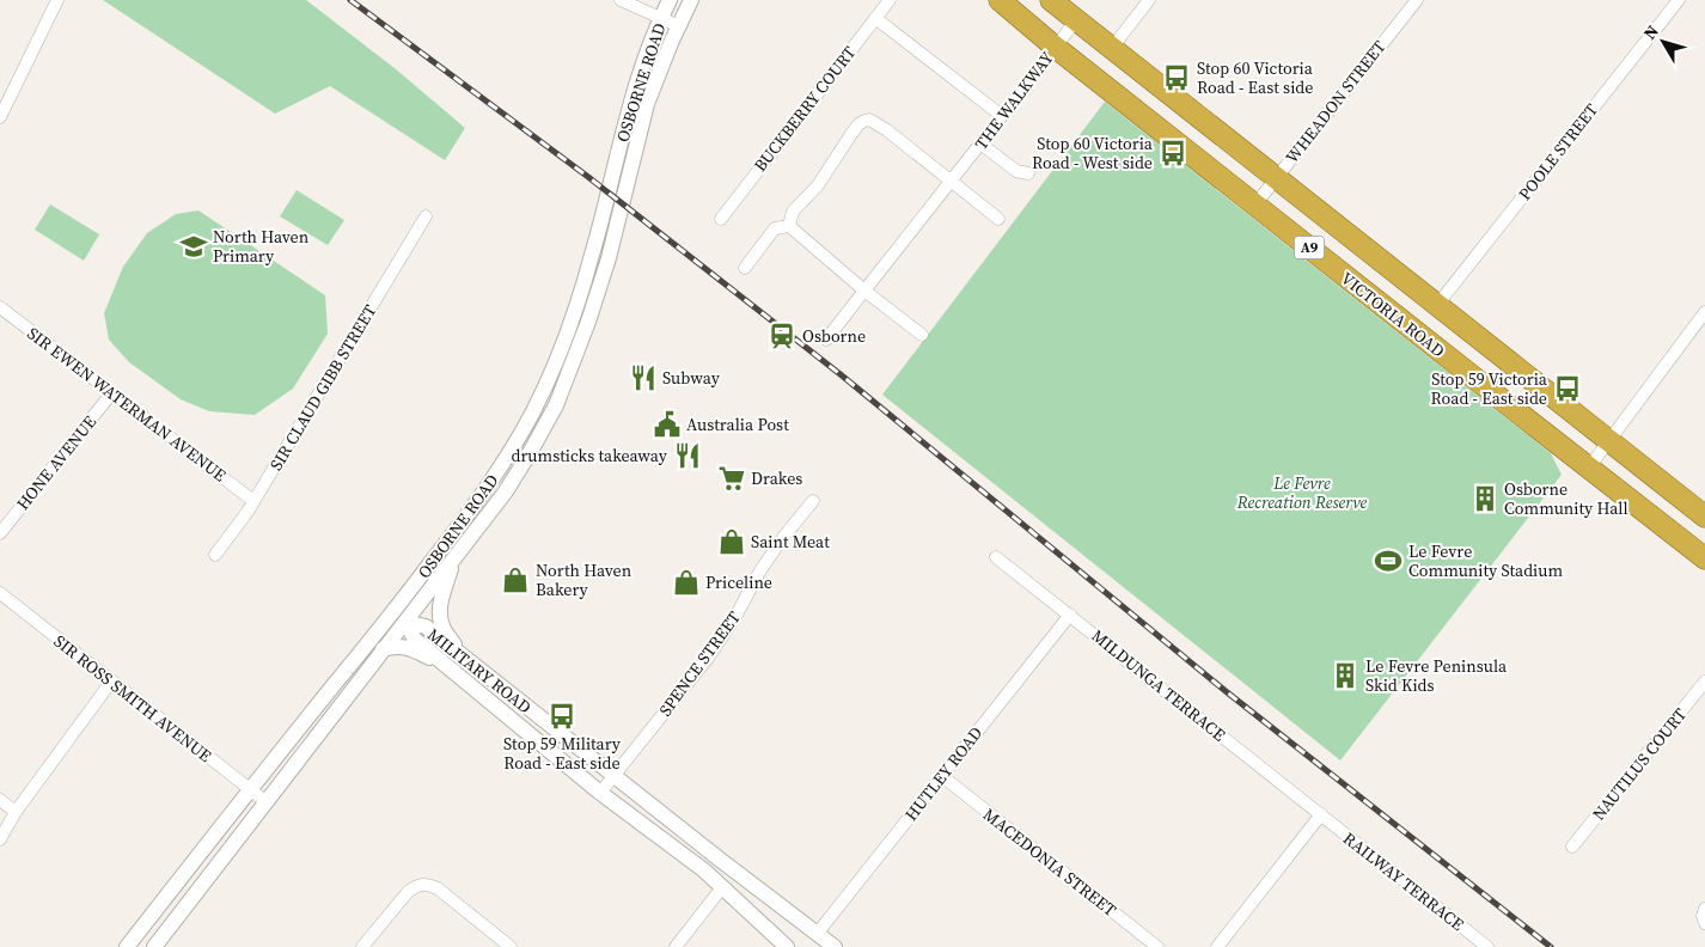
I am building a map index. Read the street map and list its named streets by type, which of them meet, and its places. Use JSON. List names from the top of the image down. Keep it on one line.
{"streets":{"highway":["A9","VICTORIA ROAD"],"street":["OSBORNE ROAD","THE WALKWAY","WHEADON STREET","BUCKBERRY COURT","POOLE STREET","SIR CLAUD GIBB STREET","SIR EWEN WATERMAN AVENUE","HONE AVENUE","SPENCE STREET","MILITARY ROAD","MILDUNGA TERRACE","SIR ROSS SMITH AVENUE","NAUTILUS COURT","HUTLEY ROAD","MACEDONIA STREET","RAILWAY TERRACE"]},"crossings":[["OSBORNE ROAD","MILITARY ROAD"],["OSBORNE ROAD","SIR ROSS SMITH AVENUE"],["THE WALKWAY","A9"],["THE WALKWAY","VICTORIA ROAD"],["WHEADON STREET","A9"],["WHEADON STREET","VICTORIA ROAD"],["POOLE STREET","A9"],["SIR CLAUD GIBB STREET","SIR EWEN WATERMAN AVENUE"],["SIR EWEN WATERMAN AVENUE","HONE AVENUE"],["SPENCE STREET","MILITARY ROAD"],["MILITARY ROAD","HUTLEY ROAD"],["MILDUNGA TERRACE","HUTLEY ROAD"],["MILDUNGA TERRACE","RAILWAY TERRACE"],["HUTLEY ROAD","MACEDONIA STREET"]],"parks":["Le Fevre Recreation Reserve"],"places":{"bus stop":["Stop 60 Victoria Road - East side","Stop 60 Victoria Road - West side","Stop 59 Victoria Road - East side","Stop 59 Military Road - East side"],"school or university":["North Haven Primary"],"station":["Osborne"],"restaurant":["Subway","drumsticks takeaway"],"public building":["Australia Post"],"supermarket":["Drakes"],"building":["Osborne Community Hall","Le Fevre Peninsula Skid Kids"],"shop":["Saint Meat","North Haven Bakery","Priceline"],"sports":["Le Fevre Community Stadium"]},"north":"top left"}
